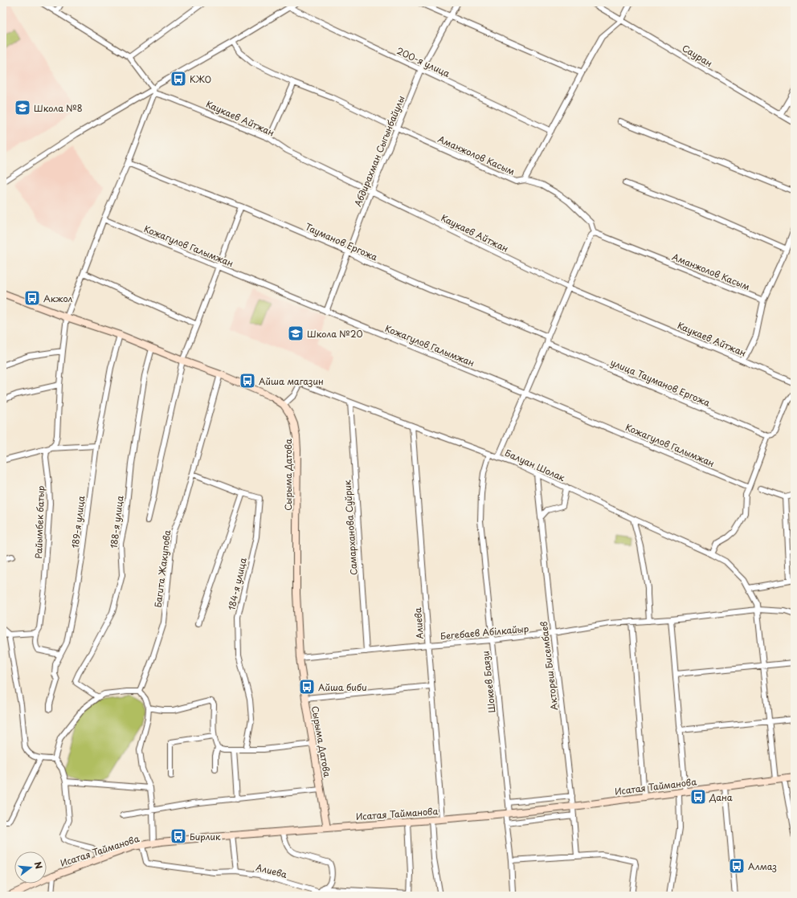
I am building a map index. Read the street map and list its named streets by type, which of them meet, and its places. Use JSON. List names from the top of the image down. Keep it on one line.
{"streets":{"street":["Сауран","200-я улица","Каукаев Айтжан","Абдирахман Сыгынбайулы","Аманжолов Касым","Тауманов Ергожа","Кожагулов Галымжан","улица Тауманов Ергожа","Балуан Шолак","Сырыма Датова","Райымбек батыр","189-я улица","188-я улица","Самарханова Суйрик","Багита Жакупова","184-я улица","Алиева","Бегебаев Абілкайыр","Актореш Бисембаев","Шокеев Баязи","Исатая Тайманова"]},"crossings":[["200-я улица","Абдирахман Сыгынбайулы"],["Каукаев Айтжан","Абдирахман Сыгынбайулы"],["Каукаев Айтжан","Райымбек батыр"],["Абдирахман Сыгынбайулы","Аманжолов Касым"],["Абдирахман Сыгынбайулы","Тауманов Ергожа"],["Абдирахман Сыгынбайулы","Кожагулов Галымжан"],["Тауманов Ергожа","Райымбек батыр"],["Кожагулов Галымжан","Райымбек батыр"],["Балуан Шолак","Сырыма Датова"],["Балуан Шолак","Самарханова Суйрик"],["Балуан Шолак","Алиева"],["Балуан Шолак","Бегебаев Абілкайыр"],["Балуан Шолак","Актореш Бисембаев"],["Балуан Шолак","Шокеев Баязи"],["Балуан Шолак","Исатая Тайманова"],["Сырыма Датова","Райымбек батыр"],["Сырыма Датова","189-я улица"],["Сырыма Датова","188-я улица"],["Сырыма Датова","Багита Жакупова"],["Сырыма Датова","Бегебаев Абілкайыр"],["Сырыма Датова","Исатая Тайманова"],["Райымбек батыр","189-я улица"],["Самарханова Суйрик","Бегебаев Абілкайыр"],["Алиева","Бегебаев Абілкайыр"],["Алиева","Исатая Тайманова"],["Бегебаев Абілкайыр","Актореш Бисембаев"],["Бегебаев Абілкайыр","Шокеев Баязи"],["Актореш Бисембаев","Исатая Тайманова"],["Шокеев Баязи","Исатая Тайманова"]],"places":{"bus stop":["КЖО","Акжол","Айша магазин","Айша биби","Дана","Бирлик","Алмаз"],"school or university":["Школа №8","Школа №20"]},"north":"right"}
